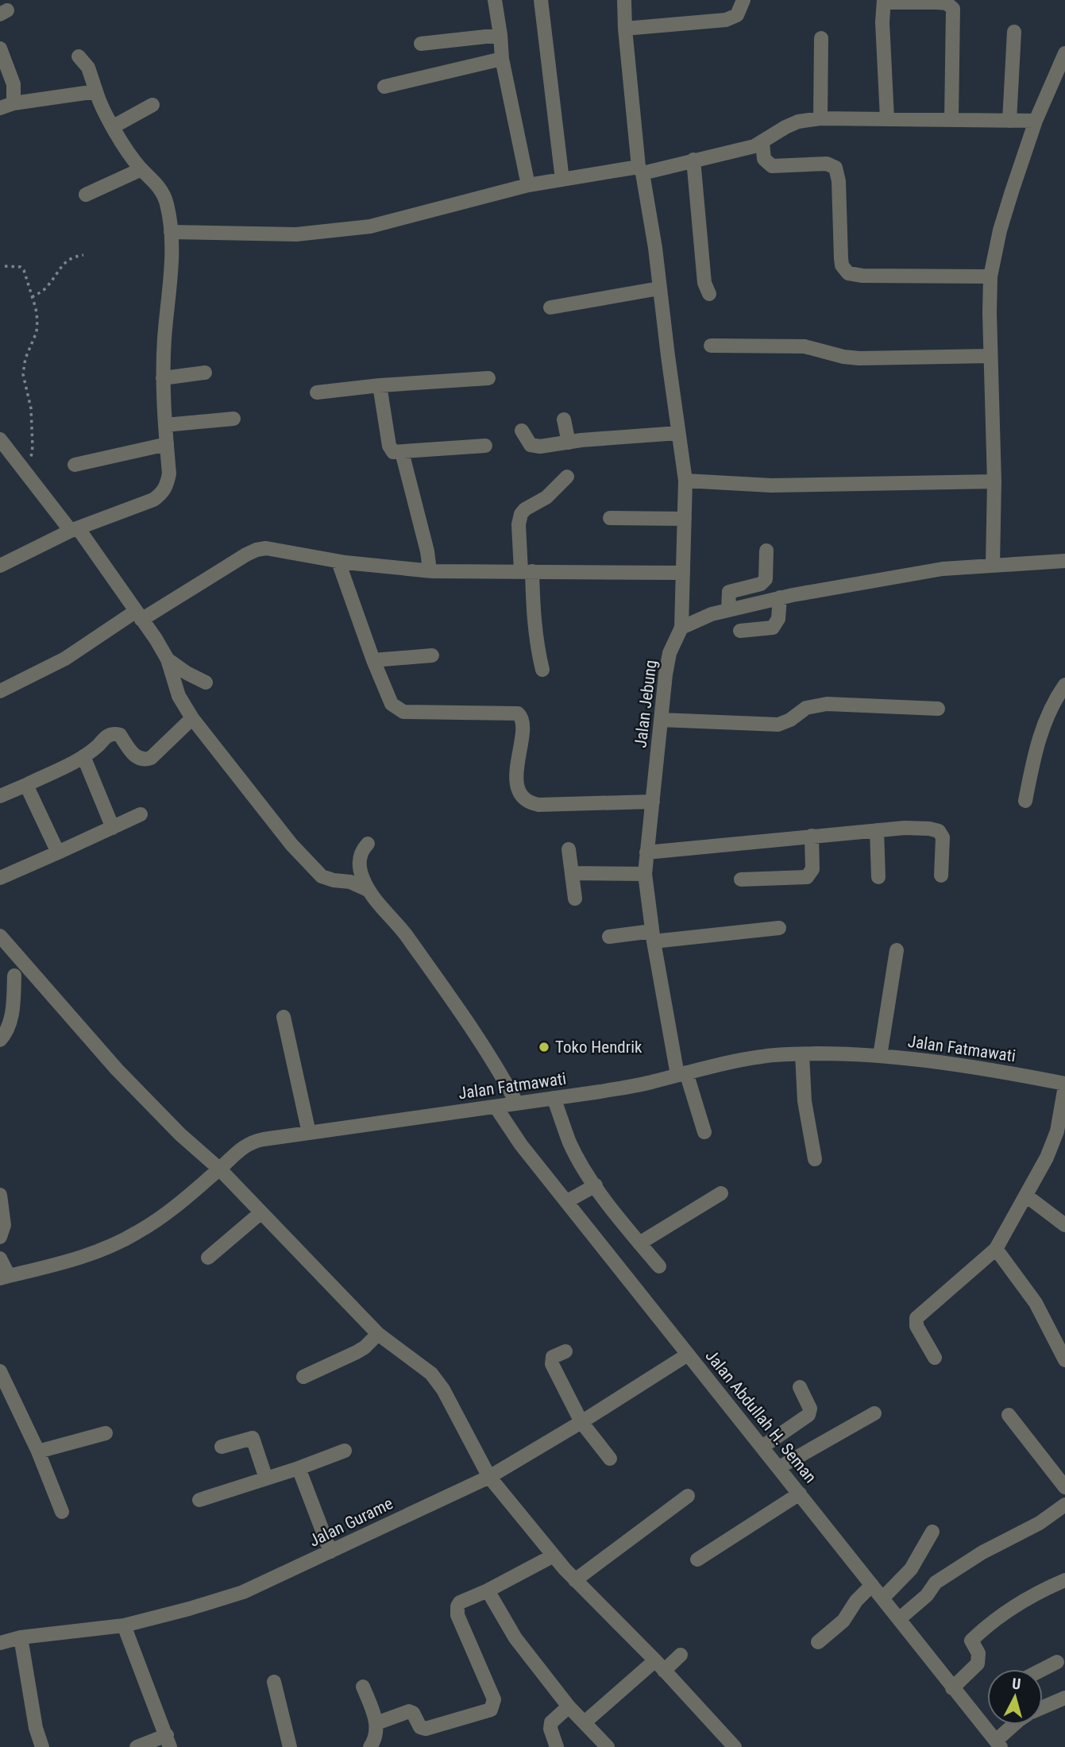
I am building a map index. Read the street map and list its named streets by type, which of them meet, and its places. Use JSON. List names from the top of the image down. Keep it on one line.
{"streets":{"street":["Jalan Jebung","Jalan Fatmawati","Jalan Abdullah H. Seman","Jalan Gurame"]},"crossings":[["Jalan Jebung","Jalan Fatmawati"],["Jalan Fatmawati","Jalan Abdullah H. Seman"],["Jalan Abdullah H. Seman","Jalan Gurame"]],"places":["Toko Hendrik"],"north":"top"}
